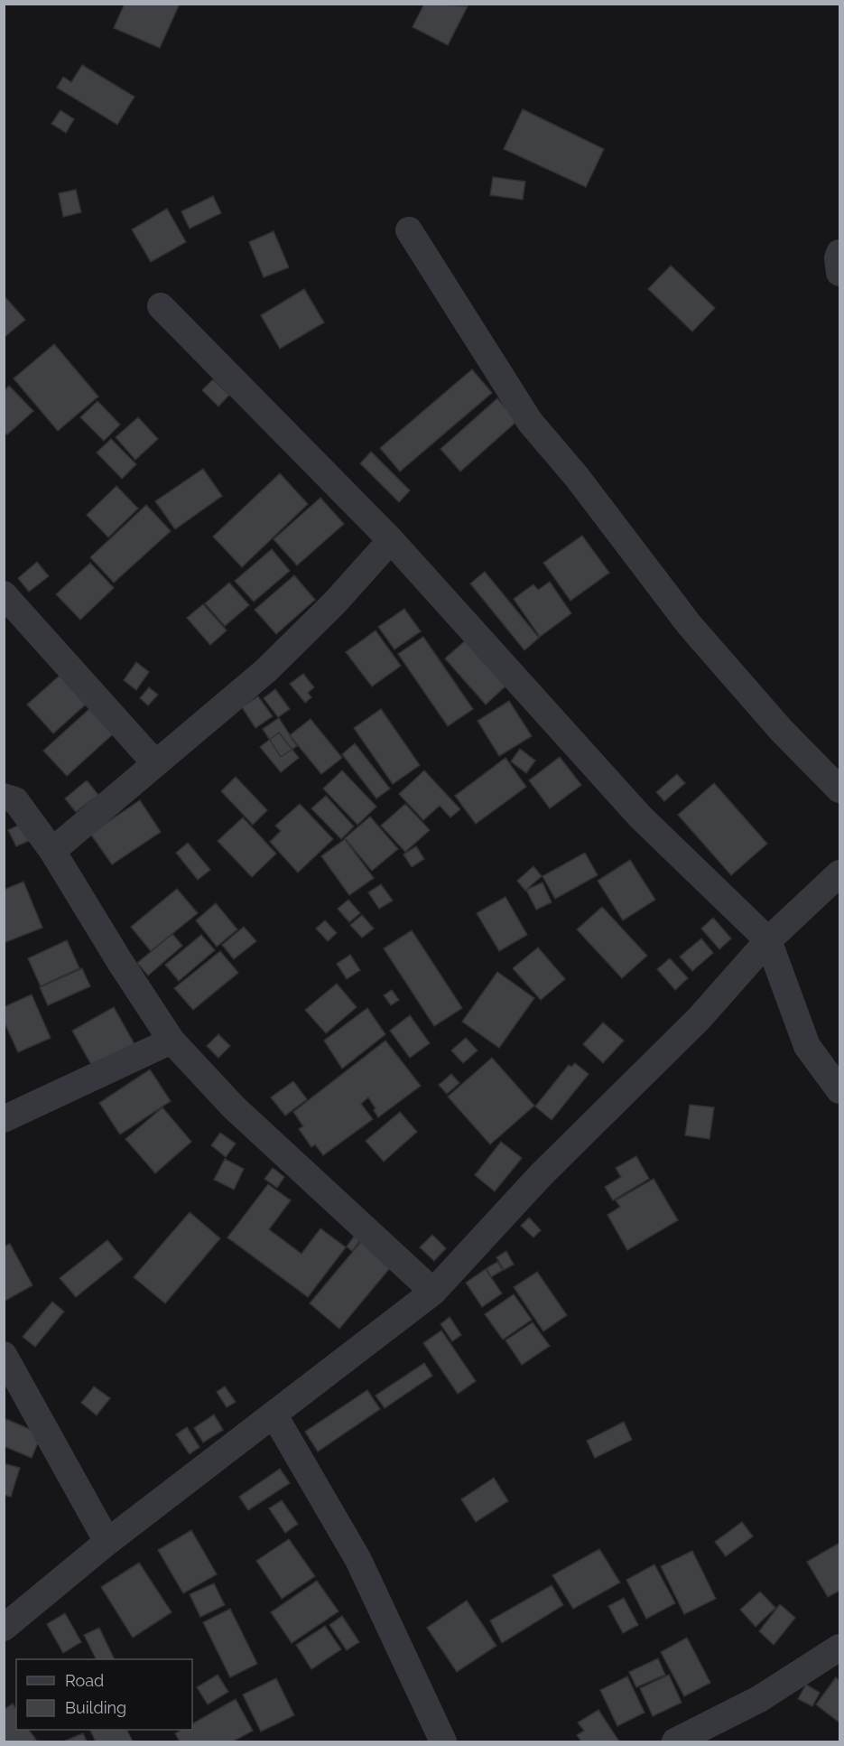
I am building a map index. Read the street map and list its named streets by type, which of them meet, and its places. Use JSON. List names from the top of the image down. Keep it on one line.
{"legend":["Road","Building"]}
